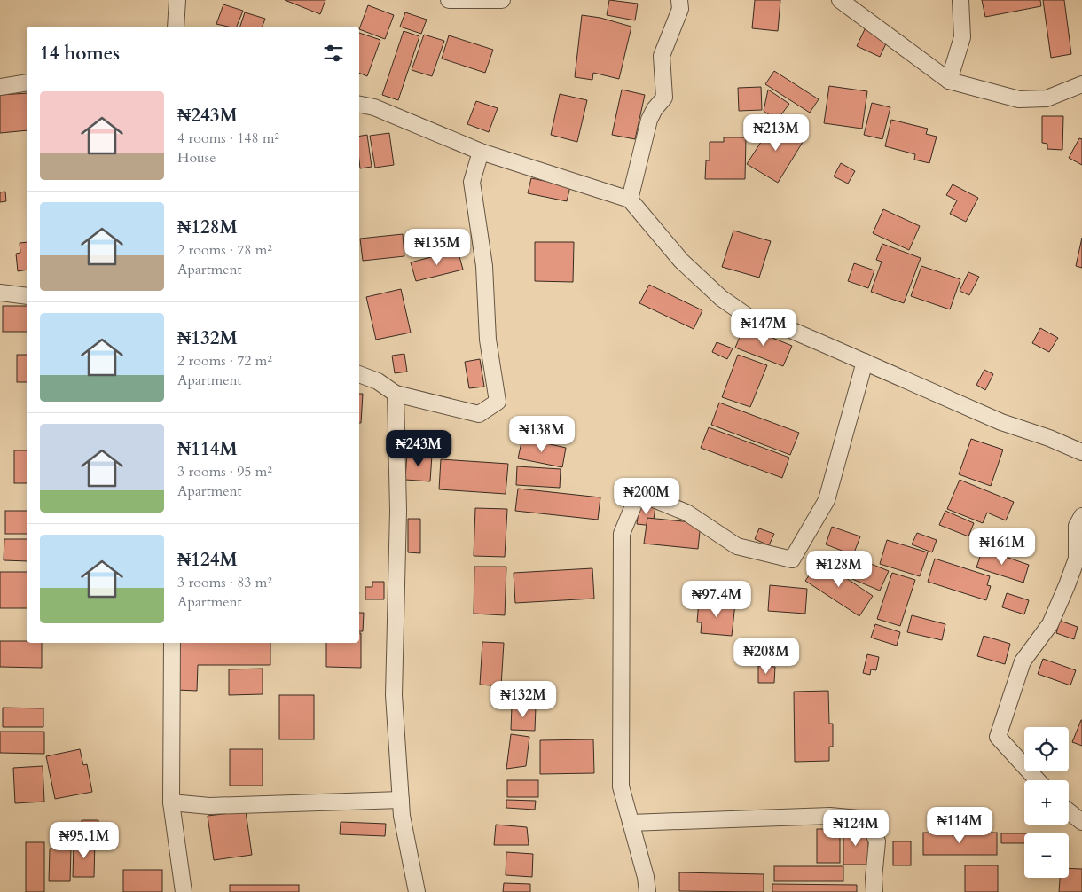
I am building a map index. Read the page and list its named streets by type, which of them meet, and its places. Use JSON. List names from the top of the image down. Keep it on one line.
{"page":{"heading":"14 homes","list":[{"name":"₦243M","note":"4 rooms · 148 m² · House"},{"name":"₦128M","note":"2 rooms · 78 m² · Apartment"},{"name":"₦132M","note":"2 rooms · 72 m² · Apartment"},{"name":"₦114M","note":"3 rooms · 95 m² · Apartment"},{"name":"₦124M","note":"3 rooms · 83 m² · Apartment"}],"price":["₦213M","₦135M","₦147M","₦138M","₦243M","₦200M","₦161M","₦128M","₦97.4M","₦208M","₦132M","₦114M","₦124M","₦95.1M"],"map_buttons":["+","−"]}}
